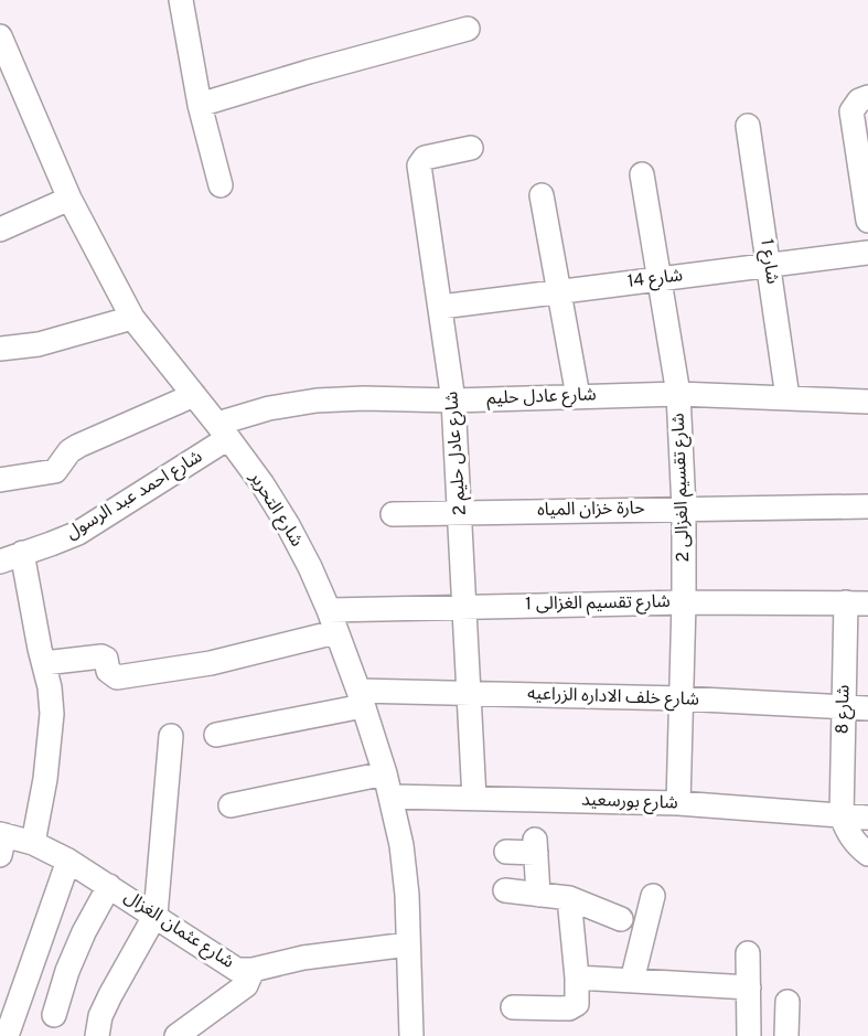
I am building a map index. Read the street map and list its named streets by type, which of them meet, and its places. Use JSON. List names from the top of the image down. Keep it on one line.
{"streets":{"street":["شارع 1","شارع 14","شارع عادل حليم","شارع عادل حليم 2","شارع تقسيم الغزالى 2","شارع احمد عبد الرسول","شارع التحرير","حارة خزان المياه","شارع تقسيم الغزالى 1","شارع خلف الاداره الزراعيه","شارع 8","شارع بورسعيد","شارع عثمان الغزال"]},"crossings":[["شارع 1","شارع 14"],["شارع 1","شارع عادل حليم"],["شارع 14","شارع عادل حليم 2"],["شارع 14","شارع تقسيم الغزالى 2"],["شارع عادل حليم","شارع عادل حليم 2"],["شارع عادل حليم","شارع تقسيم الغزالى 2"],["شارع عادل حليم","شارع احمد عبد الرسول"],["شارع عادل حليم","شارع التحرير"],["شارع عادل حليم 2","حارة خزان المياه"],["شارع عادل حليم 2","شارع تقسيم الغزالى 1"],["شارع عادل حليم 2","شارع خلف الاداره الزراعيه"],["شارع عادل حليم 2","شارع بورسعيد"],["شارع تقسيم الغزالى 2","حارة خزان المياه"],["شارع تقسيم الغزالى 2","شارع تقسيم الغزالى 1"],["شارع تقسيم الغزالى 2","شارع خلف الاداره الزراعيه"],["شارع تقسيم الغزالى 2","شارع بورسعيد"],["شارع احمد عبد الرسول","شارع التحرير"],["شارع التحرير","شارع تقسيم الغزالى 1"],["شارع التحرير","شارع خلف الاداره الزراعيه"],["شارع التحرير","شارع بورسعيد"],["شارع التحرير","شارع عثمان الغزال"],["شارع تقسيم الغزالى 1","شارع 8"],["شارع خلف الاداره الزراعيه","شارع 8"],["شارع 8","شارع بورسعيد"]]}
